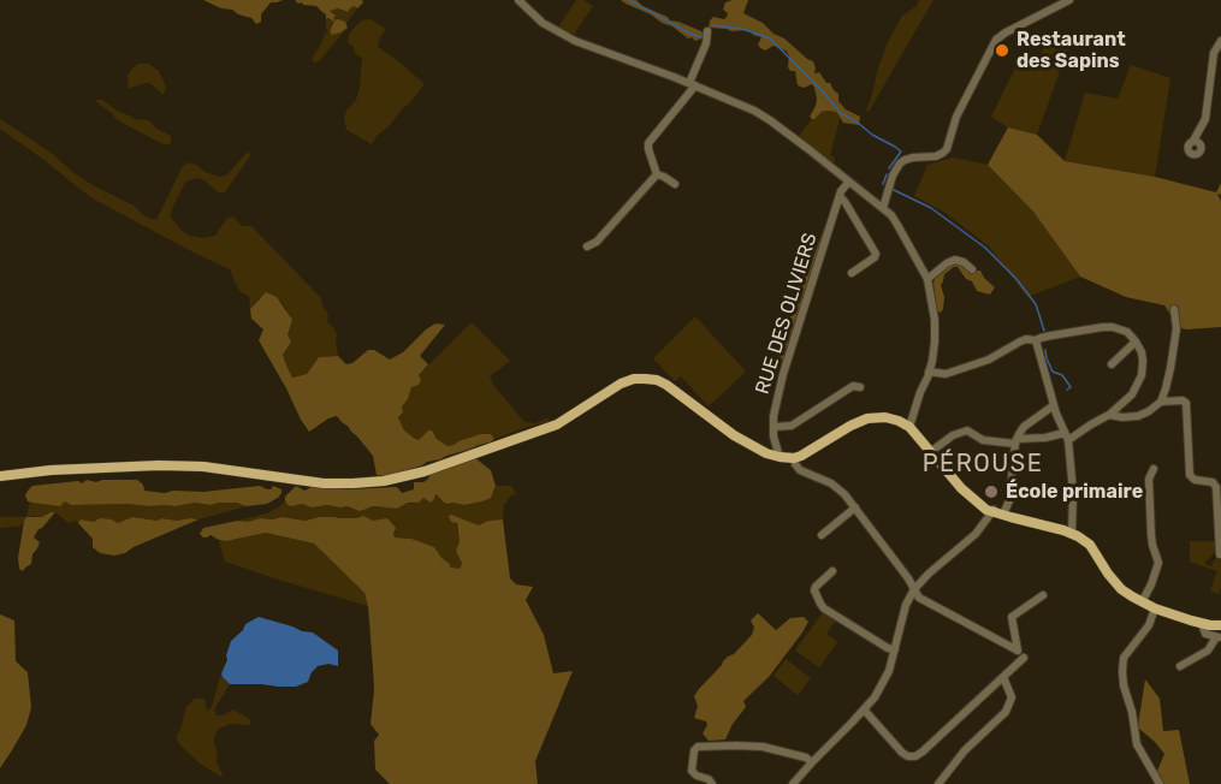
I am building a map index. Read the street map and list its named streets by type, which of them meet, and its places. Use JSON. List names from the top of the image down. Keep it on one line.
{"streets":{"street":["RUE DES OLIVIERS"]},"districts":["PÉROUSE"],"places":["Restaurant des Sapins","École primaire"]}
